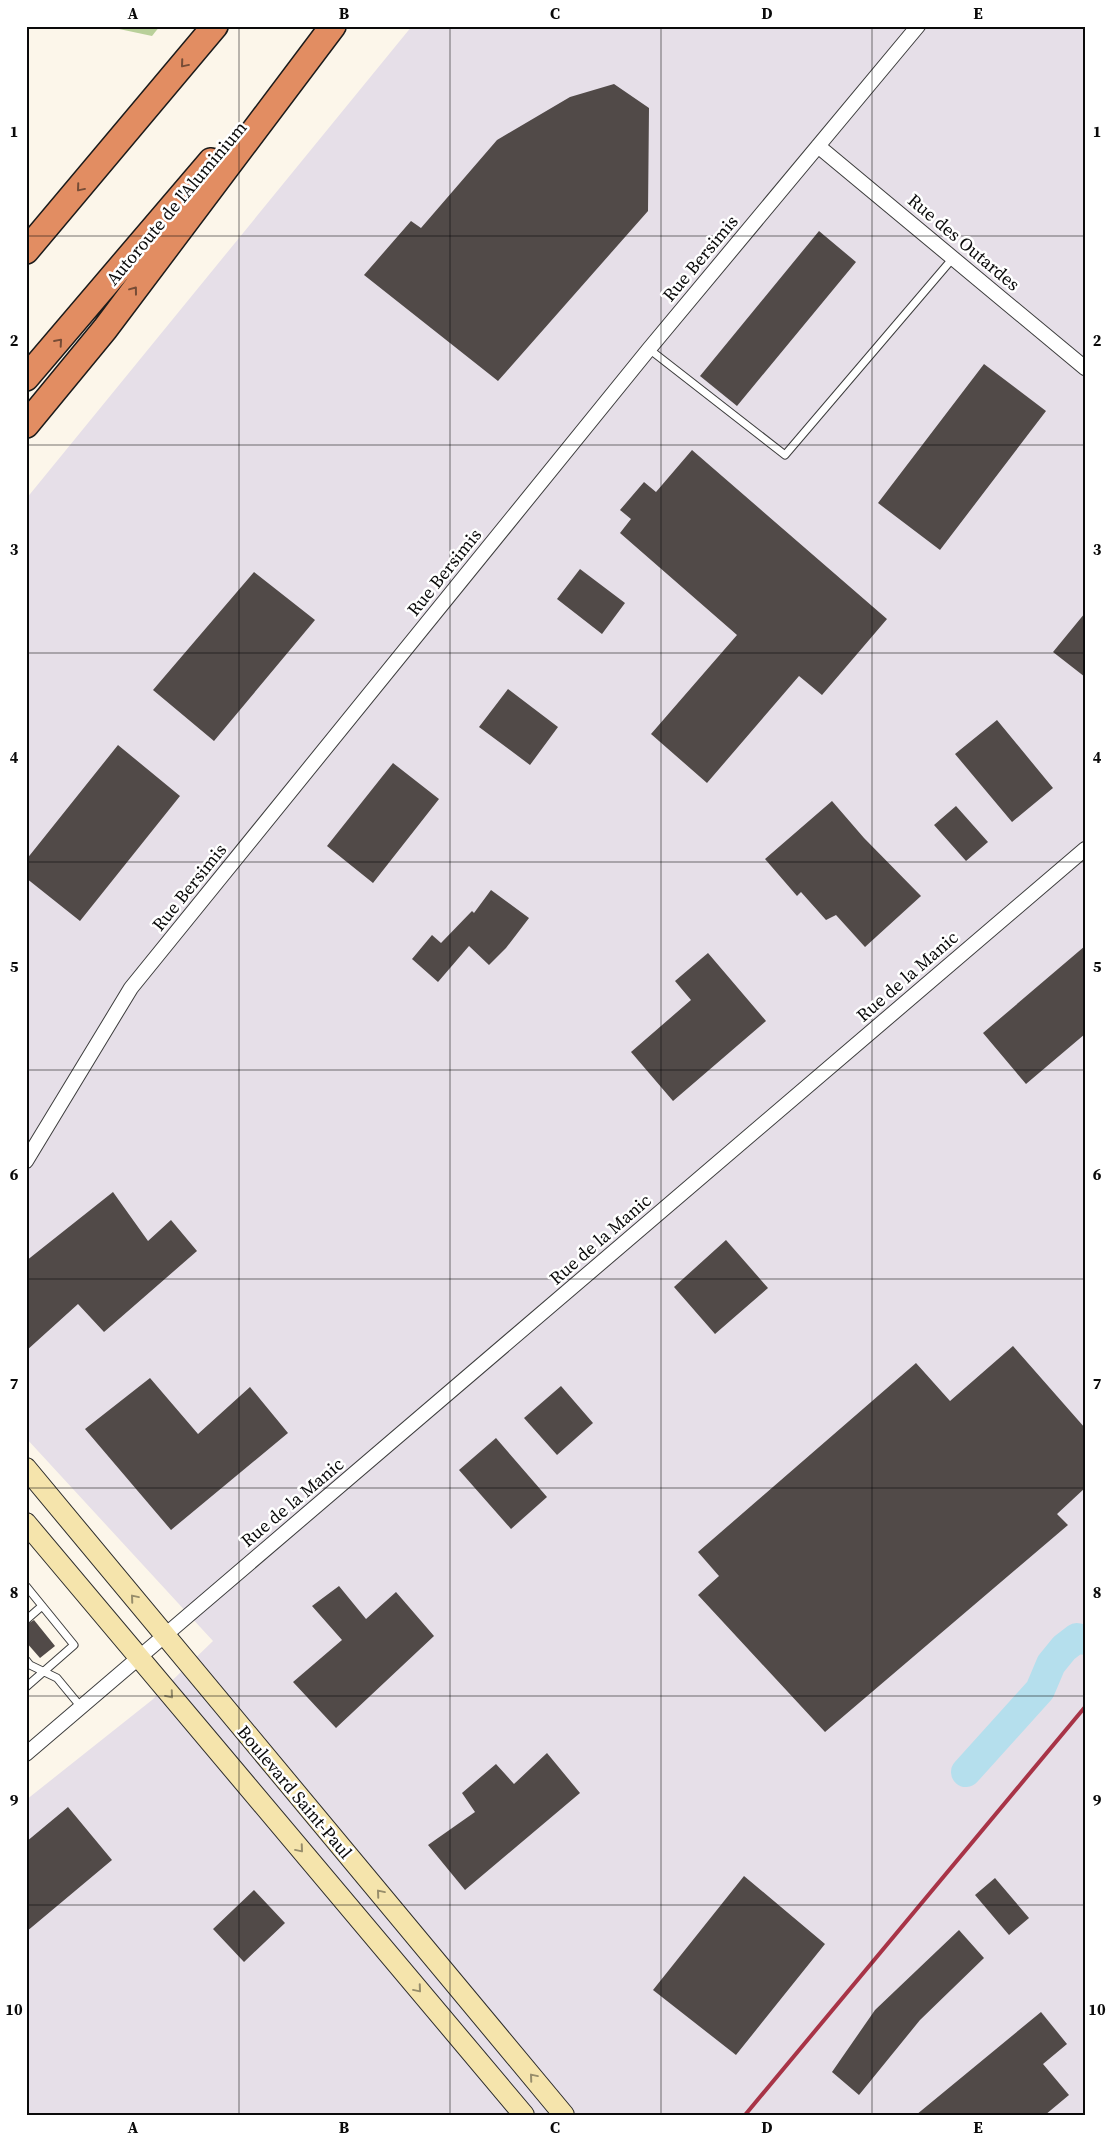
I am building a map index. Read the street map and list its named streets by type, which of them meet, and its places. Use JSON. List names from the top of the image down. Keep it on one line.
{"streets":{"highway":["Autoroute de l'Aluminium"],"main road":["Boulevard Saint-Paul"],"street":["Rue des Outardes","Rue Bersimis","Rue de la Manic"]},"crossings":[["Rue des Outardes","Rue Bersimis"],["Rue de la Manic","Boulevard Saint-Paul"]],"grid":{"columns":["A","B","C","D","E"],"rows":["1","2","3","4","5","6","7","8","9","10"]}}
